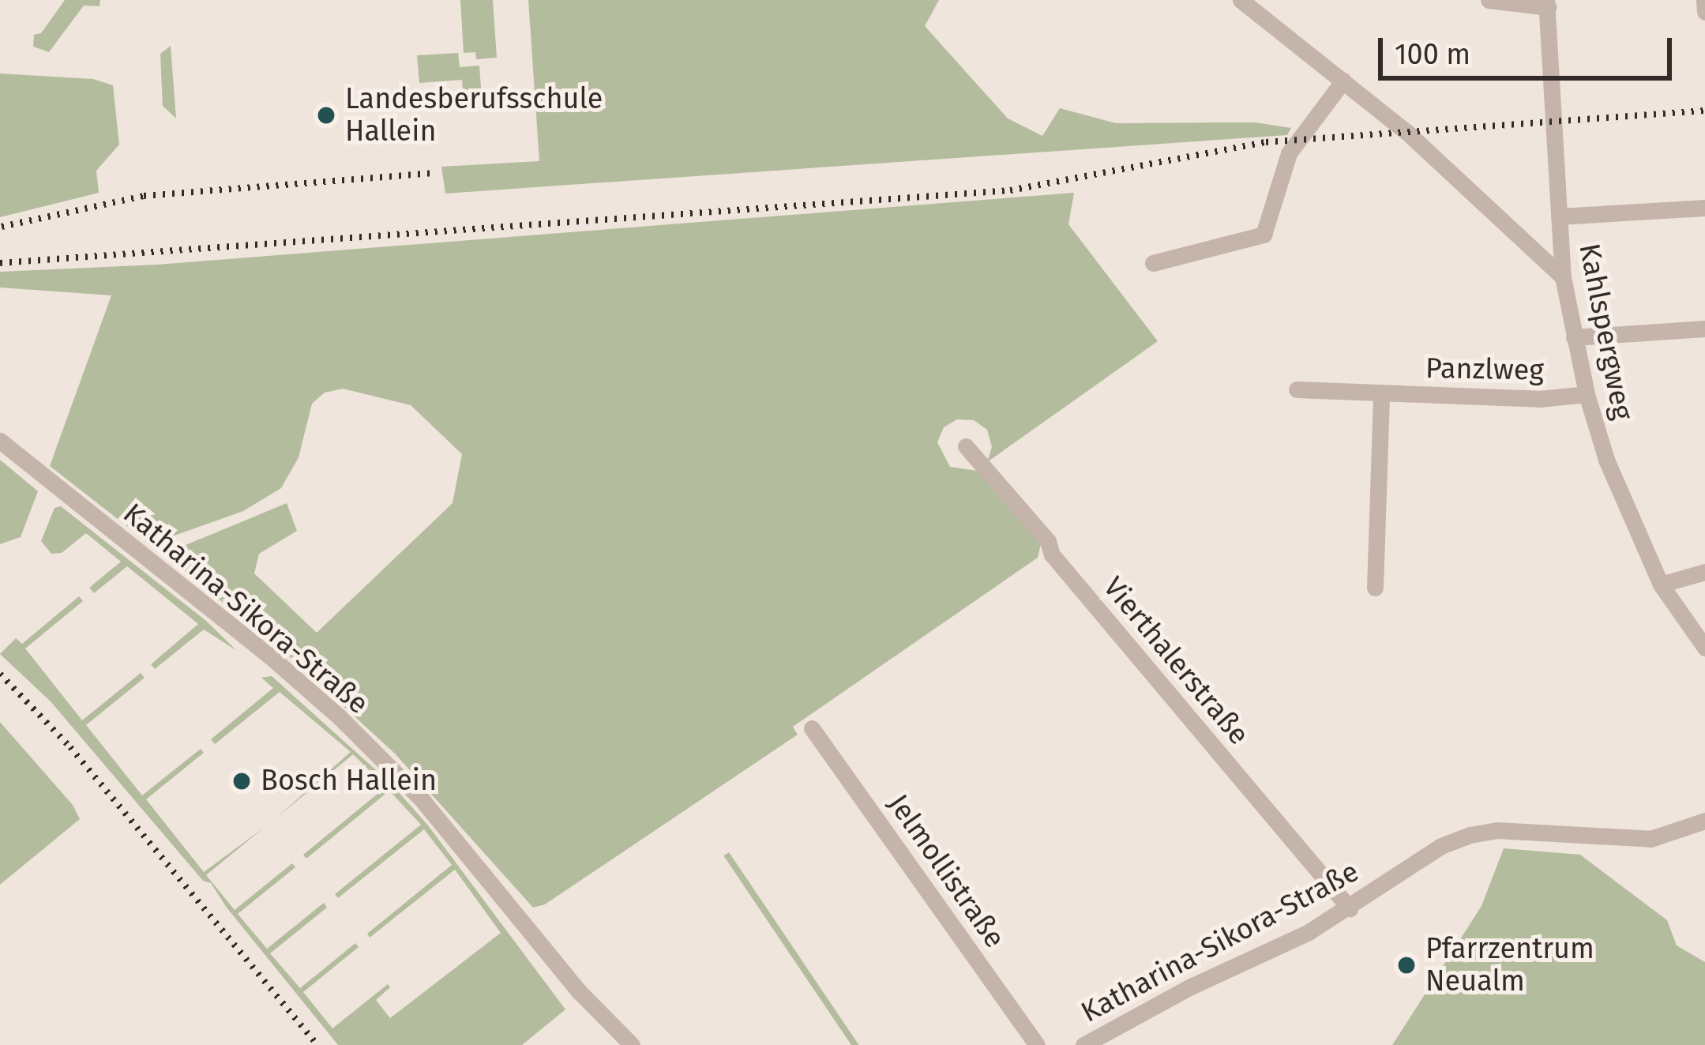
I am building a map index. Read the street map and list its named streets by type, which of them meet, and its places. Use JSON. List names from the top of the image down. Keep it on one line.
{"streets":{"street":["Kahlspergweg","Panzlweg","Katharina-Sikora-Straße","Vierthalerstraße","Jelmollistraße"]},"crossings":[["Kahlspergweg","Panzlweg"],["Katharina-Sikora-Straße","Vierthalerstraße"]],"places":["Landesberufsschule Hallein","Bosch Hallein","Pfarrzentrum Neualm"],"scale_bar":"100 m"}
